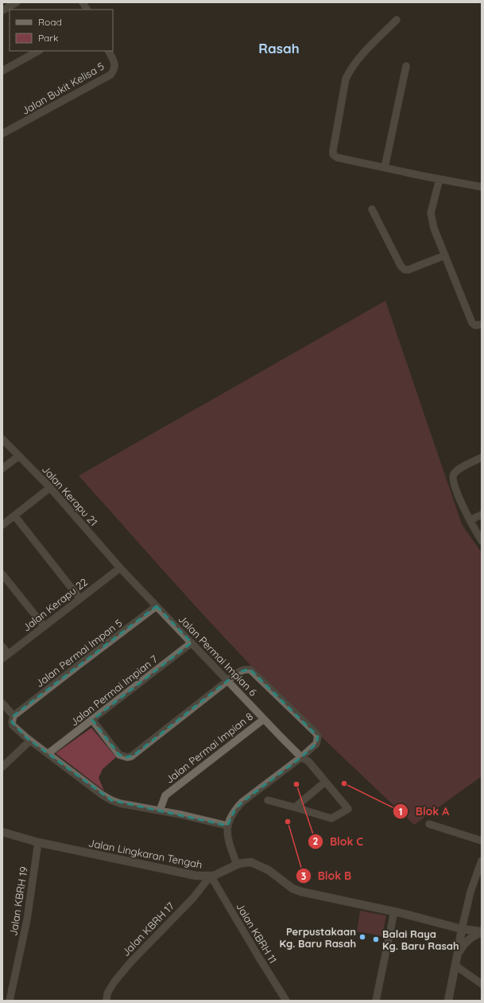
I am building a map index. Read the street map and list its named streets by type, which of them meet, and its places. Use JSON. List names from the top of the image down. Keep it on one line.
{"streets":{"street":["Jalan Bukit Kelisa 5","Jalan Kerapu 21","Jalan Kerapu 22","Jalan Permai Impan 5","Jalan Permai Impian 6","Jalan Permai Impian 7","Jalan Permai Impian 8","Jalan Lingkaran Tengah","Jalan KBRH 19","Jalan KBRH 17","Jalan KBRH 11"]},"crossings":[["Jalan Kerapu 21","Jalan Kerapu 22"],["Jalan Kerapu 21","Jalan Permai Impian 6"],["Jalan Kerapu 22","Jalan Permai Impian 6"],["Jalan Permai Impan 5","Jalan Permai Impian 6"],["Jalan Permai Impian 6","Jalan Permai Impian 7"],["Jalan Permai Impian 6","Jalan Permai Impian 8"],["Jalan Lingkaran Tengah","Jalan KBRH 19"],["Jalan Lingkaran Tengah","Jalan KBRH 17"],["Jalan Lingkaran Tengah","Jalan KBRH 11"],["Jalan KBRH 17","Jalan KBRH 11"]],"districts":["Rasah"],"places":["Blok A","Blok C","Blok B","Perpustakaan Kg. Baru Rasah","Balai Raya Kg. Baru Rasah"],"legend":["Road","Park"]}
